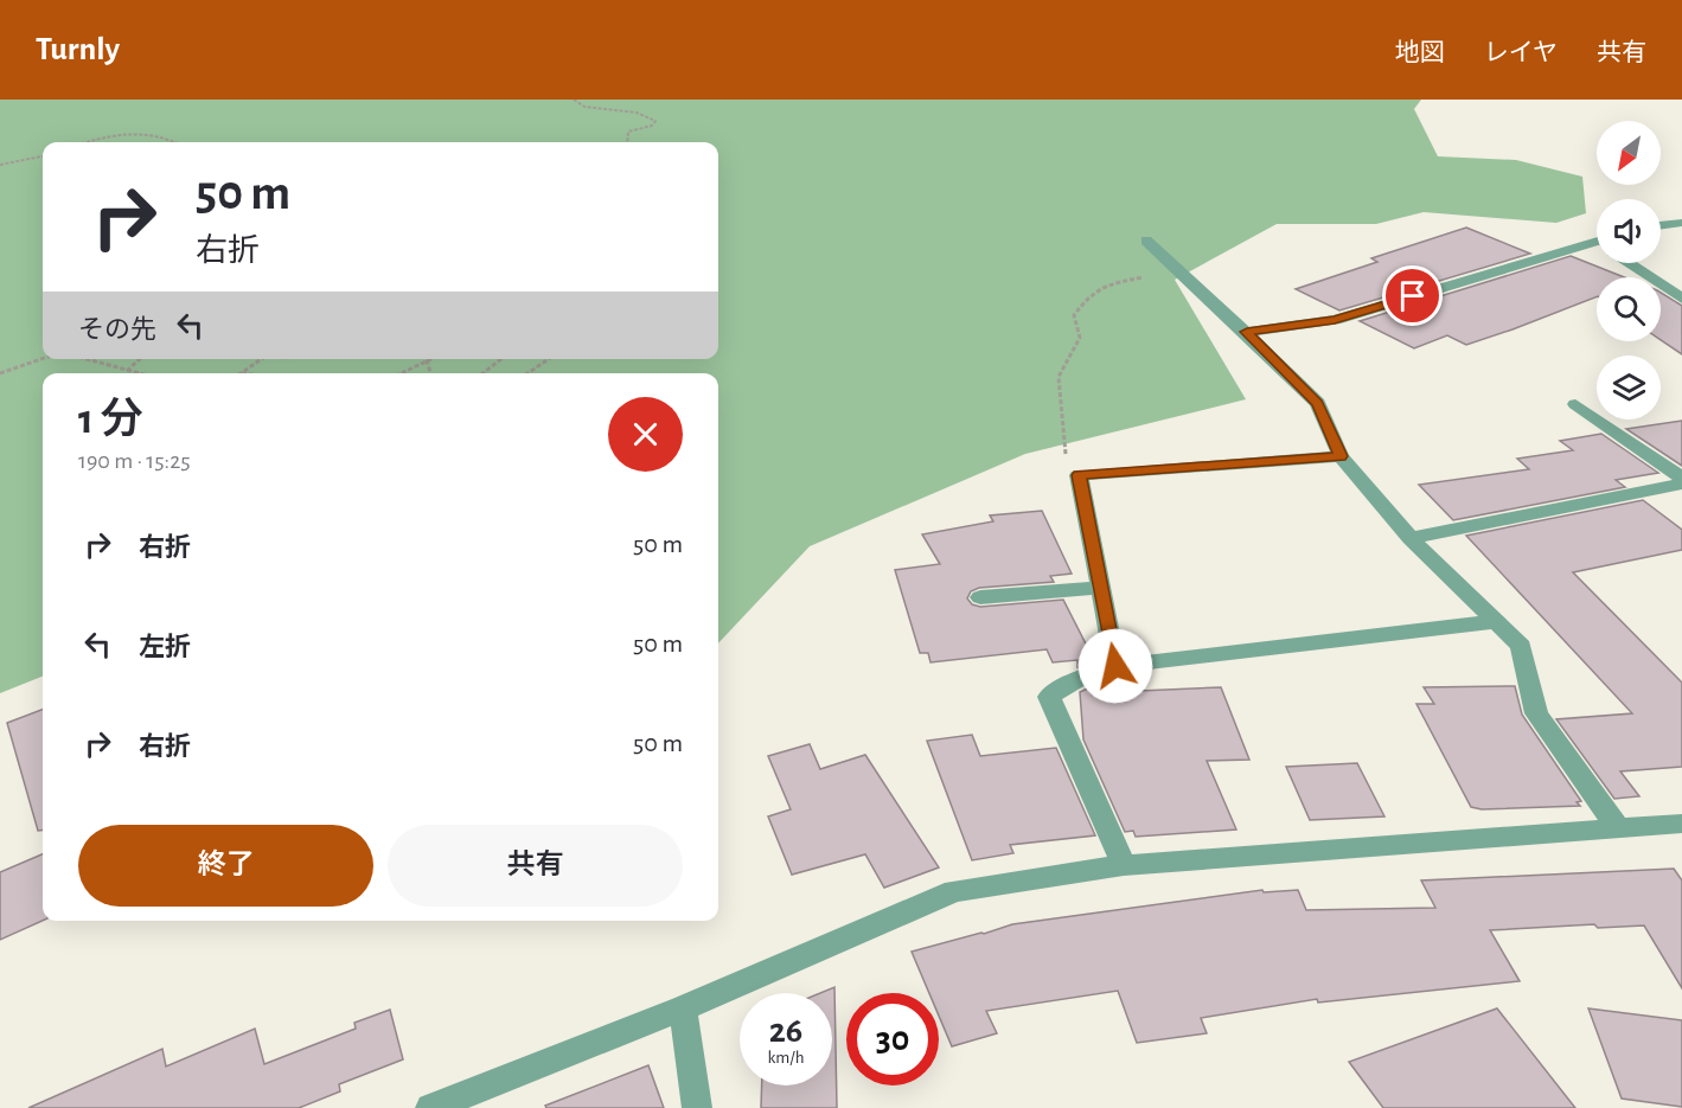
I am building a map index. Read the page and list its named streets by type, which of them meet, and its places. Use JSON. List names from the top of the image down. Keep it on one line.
{"north":"bottom left","page":{"header":"Turnly","nav":["地図","レイヤ","共有"],"turn":["50 m","右折"],"then":"その先","heading":["1 分","190 m · 15:25"],"list":[{"name":"右折","value":"50 m"},{"name":"左折","value":"50 m"},{"name":"右折","value":"50 m"}],"buttons":["終了","共有"],"speed":"26 km/h","limit":"30"}}
